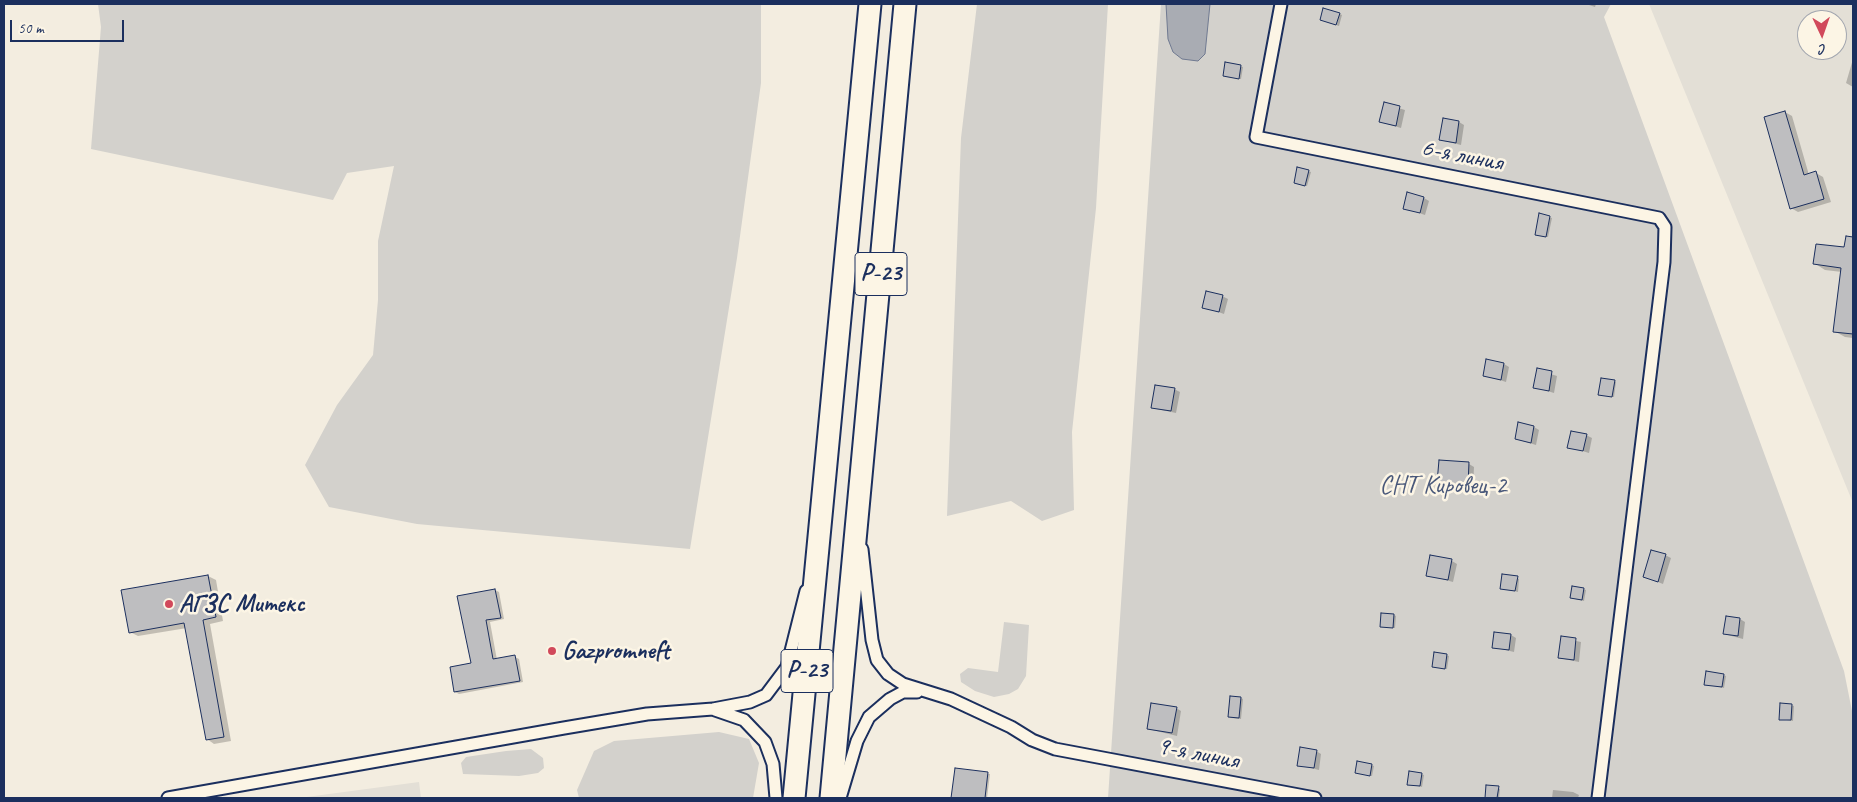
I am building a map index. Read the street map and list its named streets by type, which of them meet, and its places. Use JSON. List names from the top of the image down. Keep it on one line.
{"streets":{"highway":["Р-23"],"street":["6-я линия","9-я линия"]},"crossings":[["Р-23","9-я линия"]],"parks":["СНТ Кировец-2"],"places":["АГЗС Митекс","Gazpromneft"],"scale_bar":"50 m","north":"bottom"}
